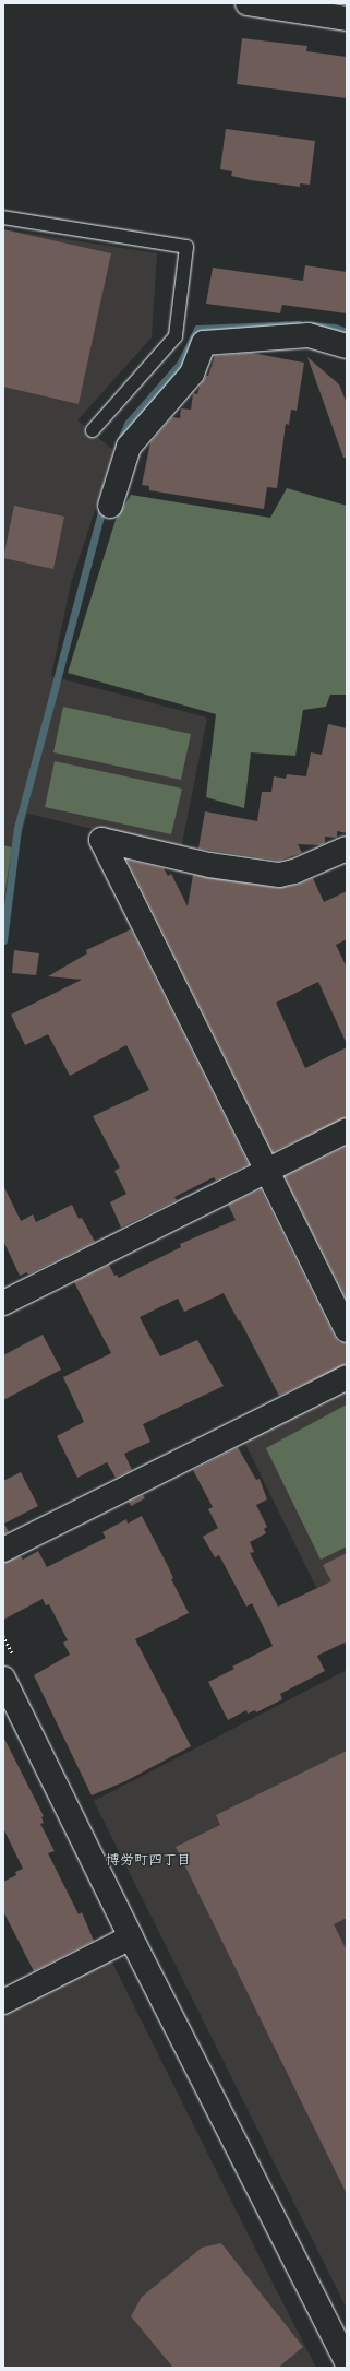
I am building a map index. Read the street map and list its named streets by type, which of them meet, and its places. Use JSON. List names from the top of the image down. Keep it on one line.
{"districts":["博労町四丁目"]}
